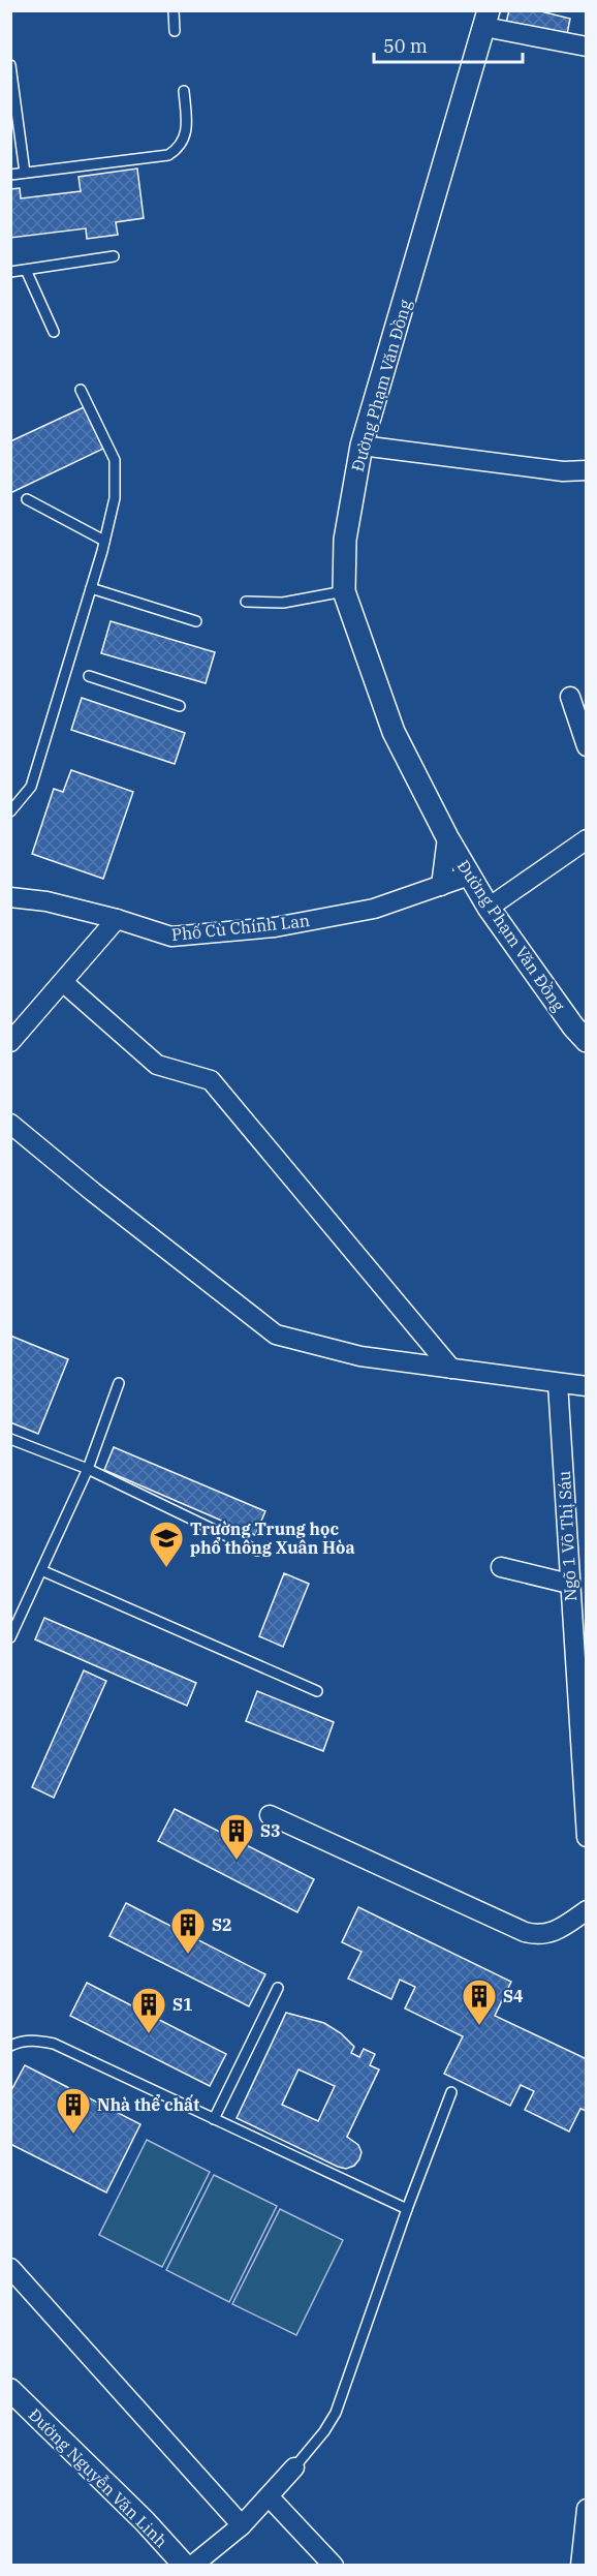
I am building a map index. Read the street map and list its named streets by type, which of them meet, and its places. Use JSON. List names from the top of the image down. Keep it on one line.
{"streets":{"street":["Đường Phạm Văn Đồng","Phố Cù Chính Lan","Ngõ 1 Võ Thị Sáu","Đường Nguyễn Văn Linh"]},"crossings":[["Đường Phạm Văn Đồng","Phố Cù Chính Lan"]],"places":{"school or university":["Trường Trung học phổ thông Xuân Hòa"],"building":["S3","S2","S4","S1","Nhà thể chất"]},"scale_bar":"50 m"}
